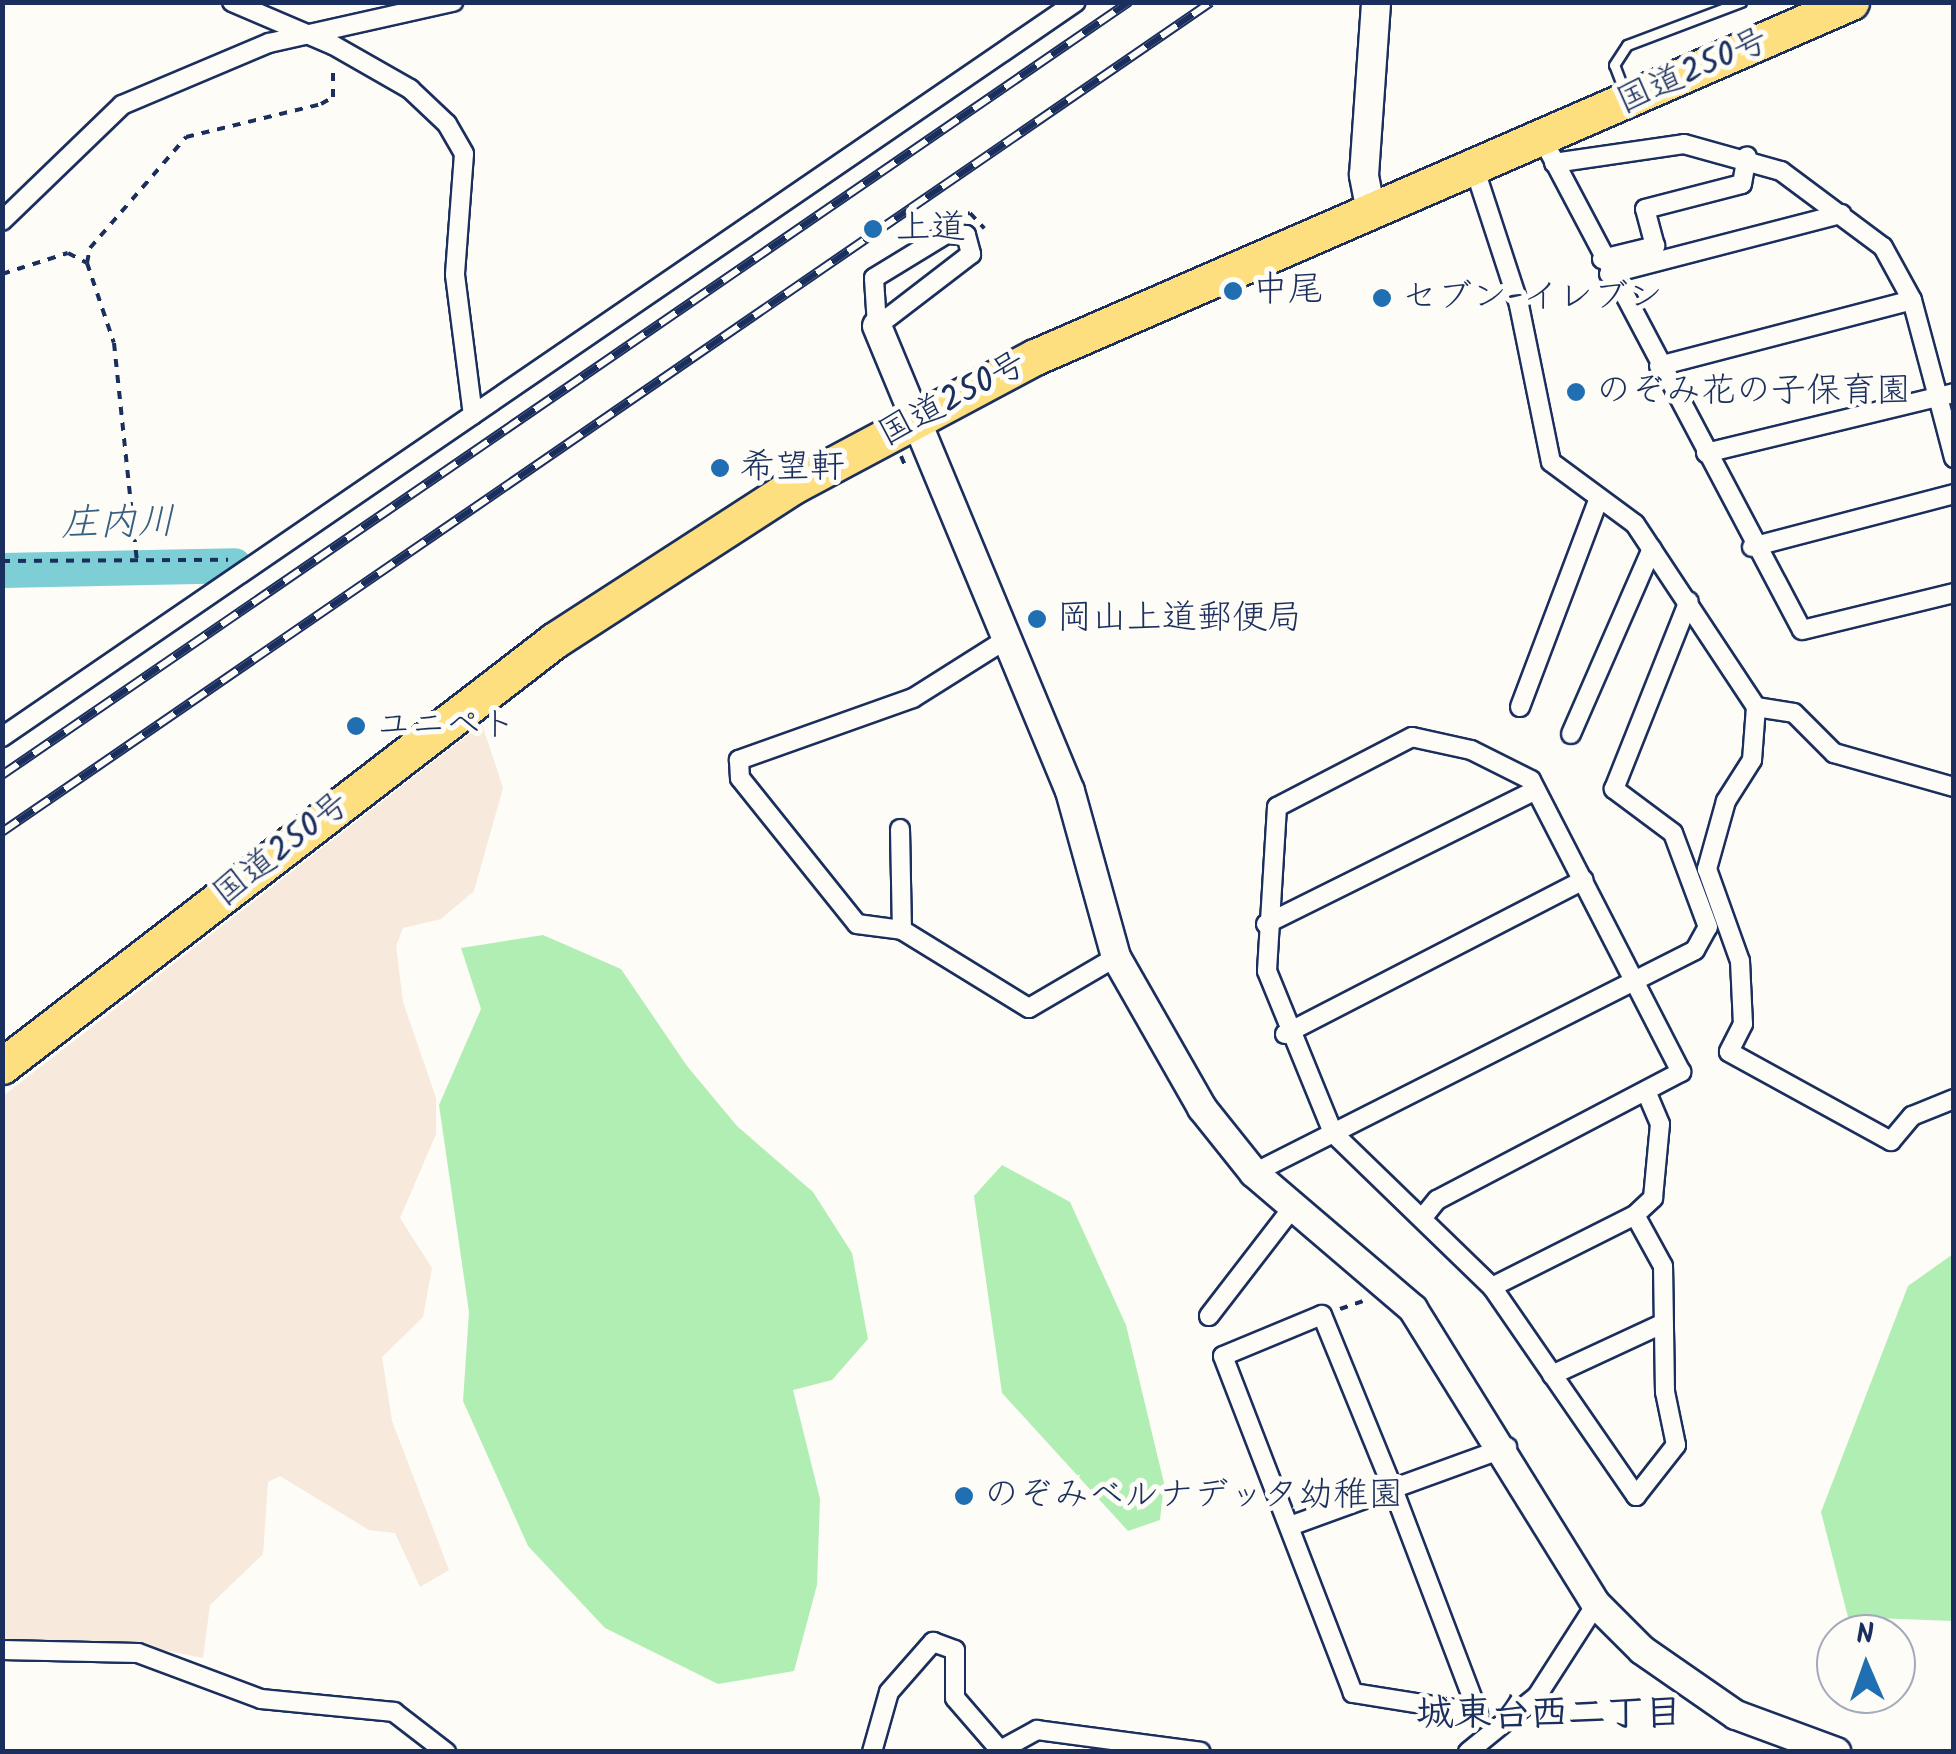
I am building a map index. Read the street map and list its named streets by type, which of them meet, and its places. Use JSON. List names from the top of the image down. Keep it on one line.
{"streets":{"highway":["国道250号"]},"districts":["城東台西二丁目"],"water":["庄内川"],"places":["上道","中尾","セブン-イレブン","のぞみ花の子保育園","希望軒","岡山上道郵便局","ユニペト","のぞみベルナデッタ幼稚園"],"north":"top"}
